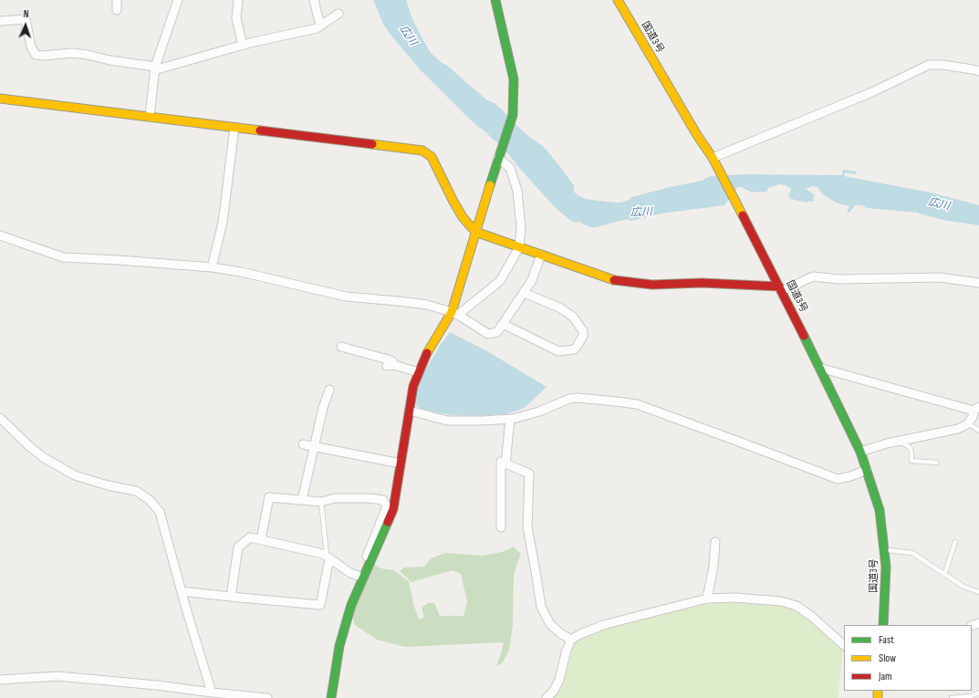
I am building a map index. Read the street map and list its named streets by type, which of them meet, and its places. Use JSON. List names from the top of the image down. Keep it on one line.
{"streets":{"main road":["国道3号"]},"water":["広川"],"legend":["Fast","Slow","Jam"],"north":"top"}
